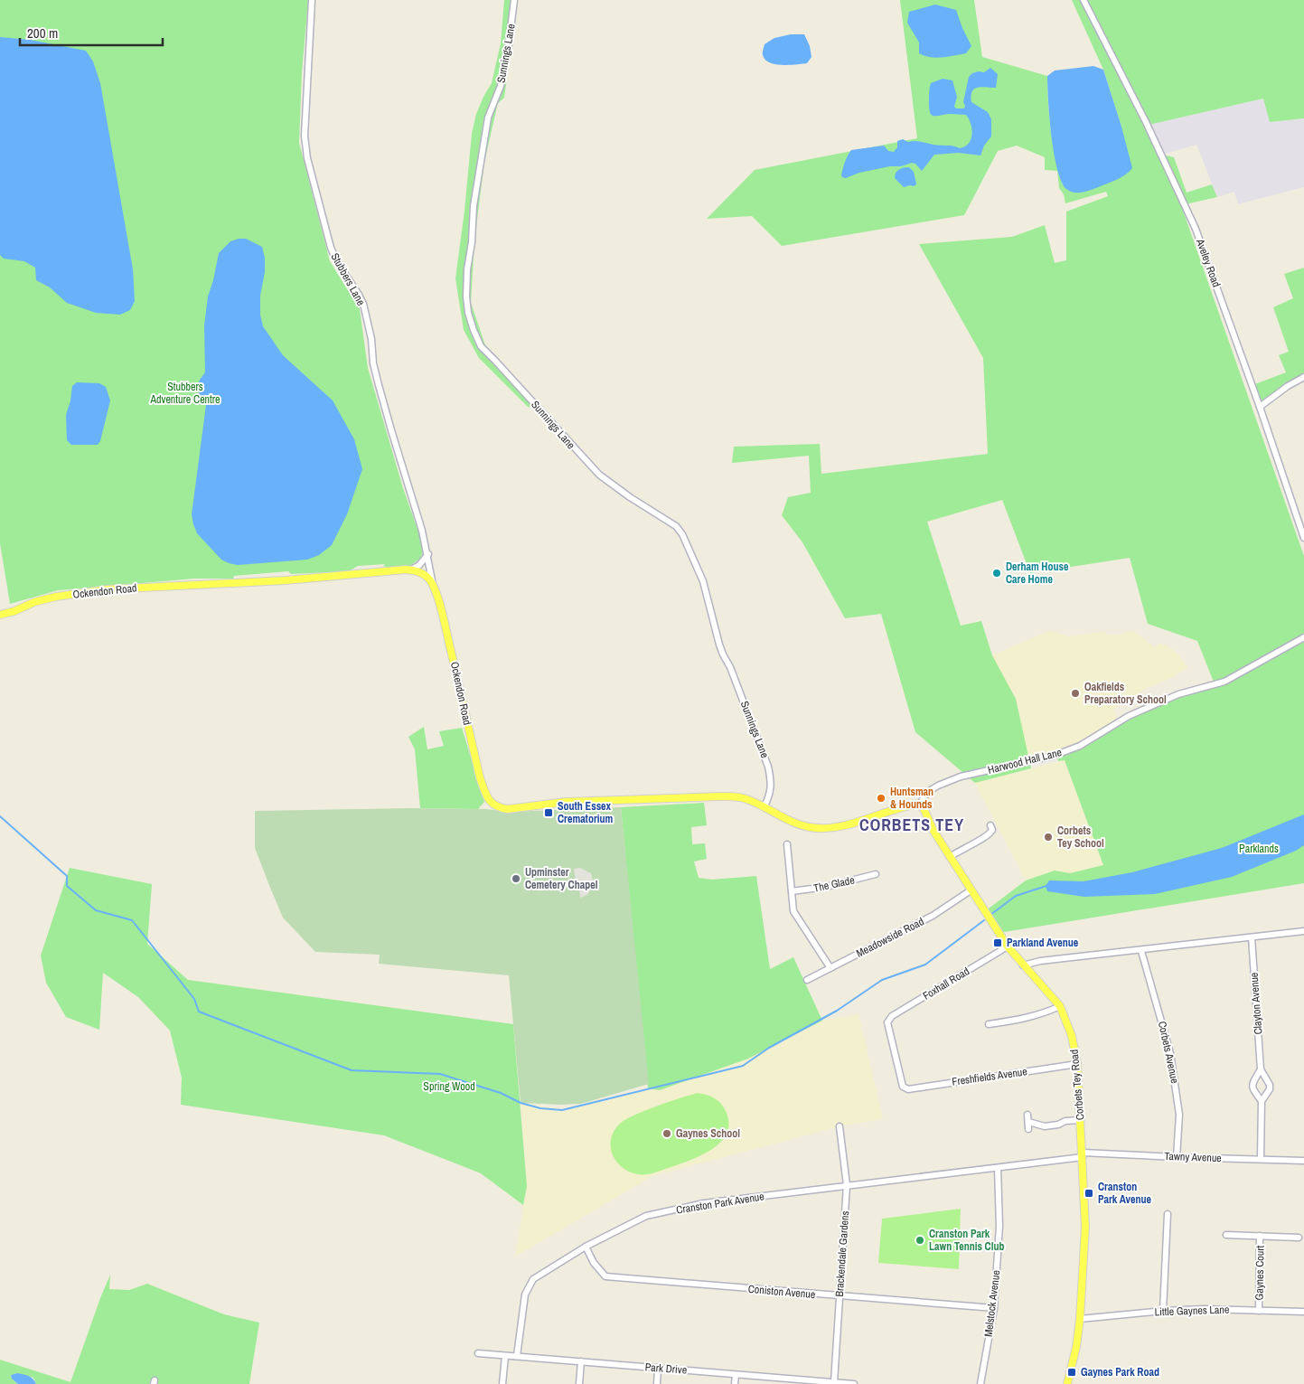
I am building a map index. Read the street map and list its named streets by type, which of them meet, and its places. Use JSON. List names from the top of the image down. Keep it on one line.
{"streets":{"main road":["Ockendon Road","Corbets Tey Road"],"street":["Sunnings Lane","Aveley Road","Stubbers Lane","Harwood Hall Lane","The Glade","Meadowside Road","Foxhall Road","Clayton Avenue","Corbets Avenue","Freshfields Avenue","Tawny Avenue","Cranston Park Avenue","Brackendale Gardens","Gaynes Court","Coniston Avenue","Melstock Avenue","Little Gaynes Lane","Park Drive"]},"crossings":[["Sunnings Lane","Ockendon Road"],["Stubbers Lane","Ockendon Road"],["Ockendon Road","Harwood Hall Lane"],["Ockendon Road","Corbets Tey Road"],["Harwood Hall Lane","Corbets Tey Road"],["Meadowside Road","Corbets Tey Road"],["Foxhall Road","Freshfields Avenue"],["Foxhall Road","Corbets Tey Road"],["Clayton Avenue","Tawny Avenue"],["Corbets Avenue","Tawny Avenue"],["Freshfields Avenue","Corbets Tey Road"],["Corbets Tey Road","Tawny Avenue"],["Corbets Tey Road","Cranston Park Avenue"],["Corbets Tey Road","Little Gaynes Lane"],["Tawny Avenue","Cranston Park Avenue"],["Cranston Park Avenue","Brackendale Gardens"],["Cranston Park Avenue","Coniston Avenue"],["Cranston Park Avenue","Melstock Avenue"],["Cranston Park Avenue","Park Drive"],["Brackendale Gardens","Coniston Avenue"],["Brackendale Gardens","Park Drive"],["Gaynes Court","Little Gaynes Lane"],["Coniston Avenue","Melstock Avenue"]],"districts":["CORBETS TEY"],"parks":["Stubbers Adventure Centre","Parklands","Spring Wood"],"places":{"other":["Derham House Care Home","Oakfields Preparatory School","Huntsman & Hounds","Corbets Tey School","Upminster Cemetery Chapel","Gaynes School","Cranston Park Lawn Tennis Club"],"transit":["South Essex Crematorium","Parkland Avenue","Cranston Park Avenue","Gaynes Park Road"]},"scale_bar":"200 m"}
